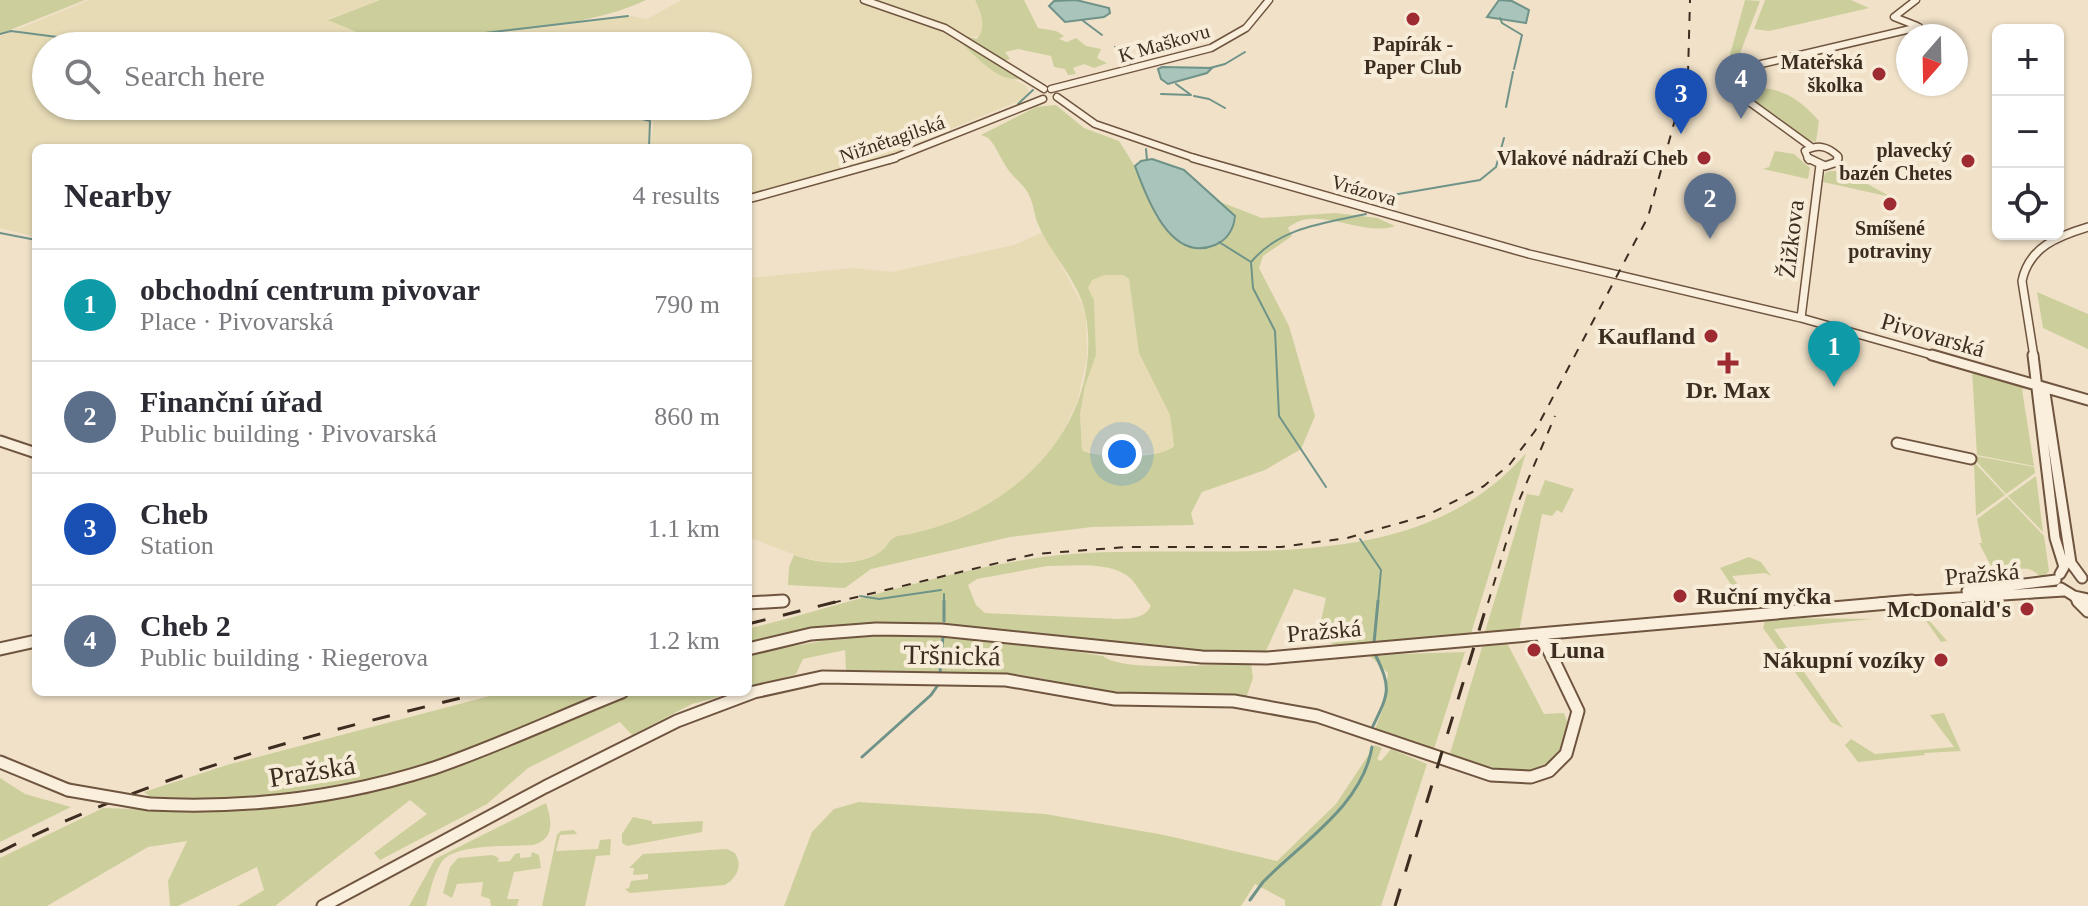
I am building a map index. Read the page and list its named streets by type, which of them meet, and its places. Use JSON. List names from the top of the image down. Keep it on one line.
{"streets":{"street":["K Maškovu","Nižnětagilská","Vrázova","Žižkova","Pivovarská","Pražská","Tršnická"]},"crossings":[["K Maškovu","Nižnětagilská"],["Vrázova","Pivovarská"],["Žižkova","Pivovarská"],["Pražská","Tršnická"]],"places":{"other":["Papírák - Paper Club","Mateřská školka","Vlakové nádraží Cheb","plavecký bazén Chetes","Smíšené potraviny","Kaufland","Ruční myčka","McDonald's","Luna","Nákupní vozíky"],"health":["Dr. Max"]},"north":"bottom","page":{"map_buttons":["+","−"],"search":"Search here","pins":["4","3","2","1"],"heading":["Nearby","4 results"],"list":[{"mark":"1","name":"obchodní centrum pivovar","note":"Place · Pivovarská","value":"790 m"},{"mark":"2","name":"Finanční úřad","note":"Public building · Pivovarská","value":"860 m"},{"mark":"3","name":"Cheb","note":"Station","value":"1.1 km"},{"mark":"4","name":"Cheb 2","note":"Public building · Riegerova","value":"1.2 km"}]}}
